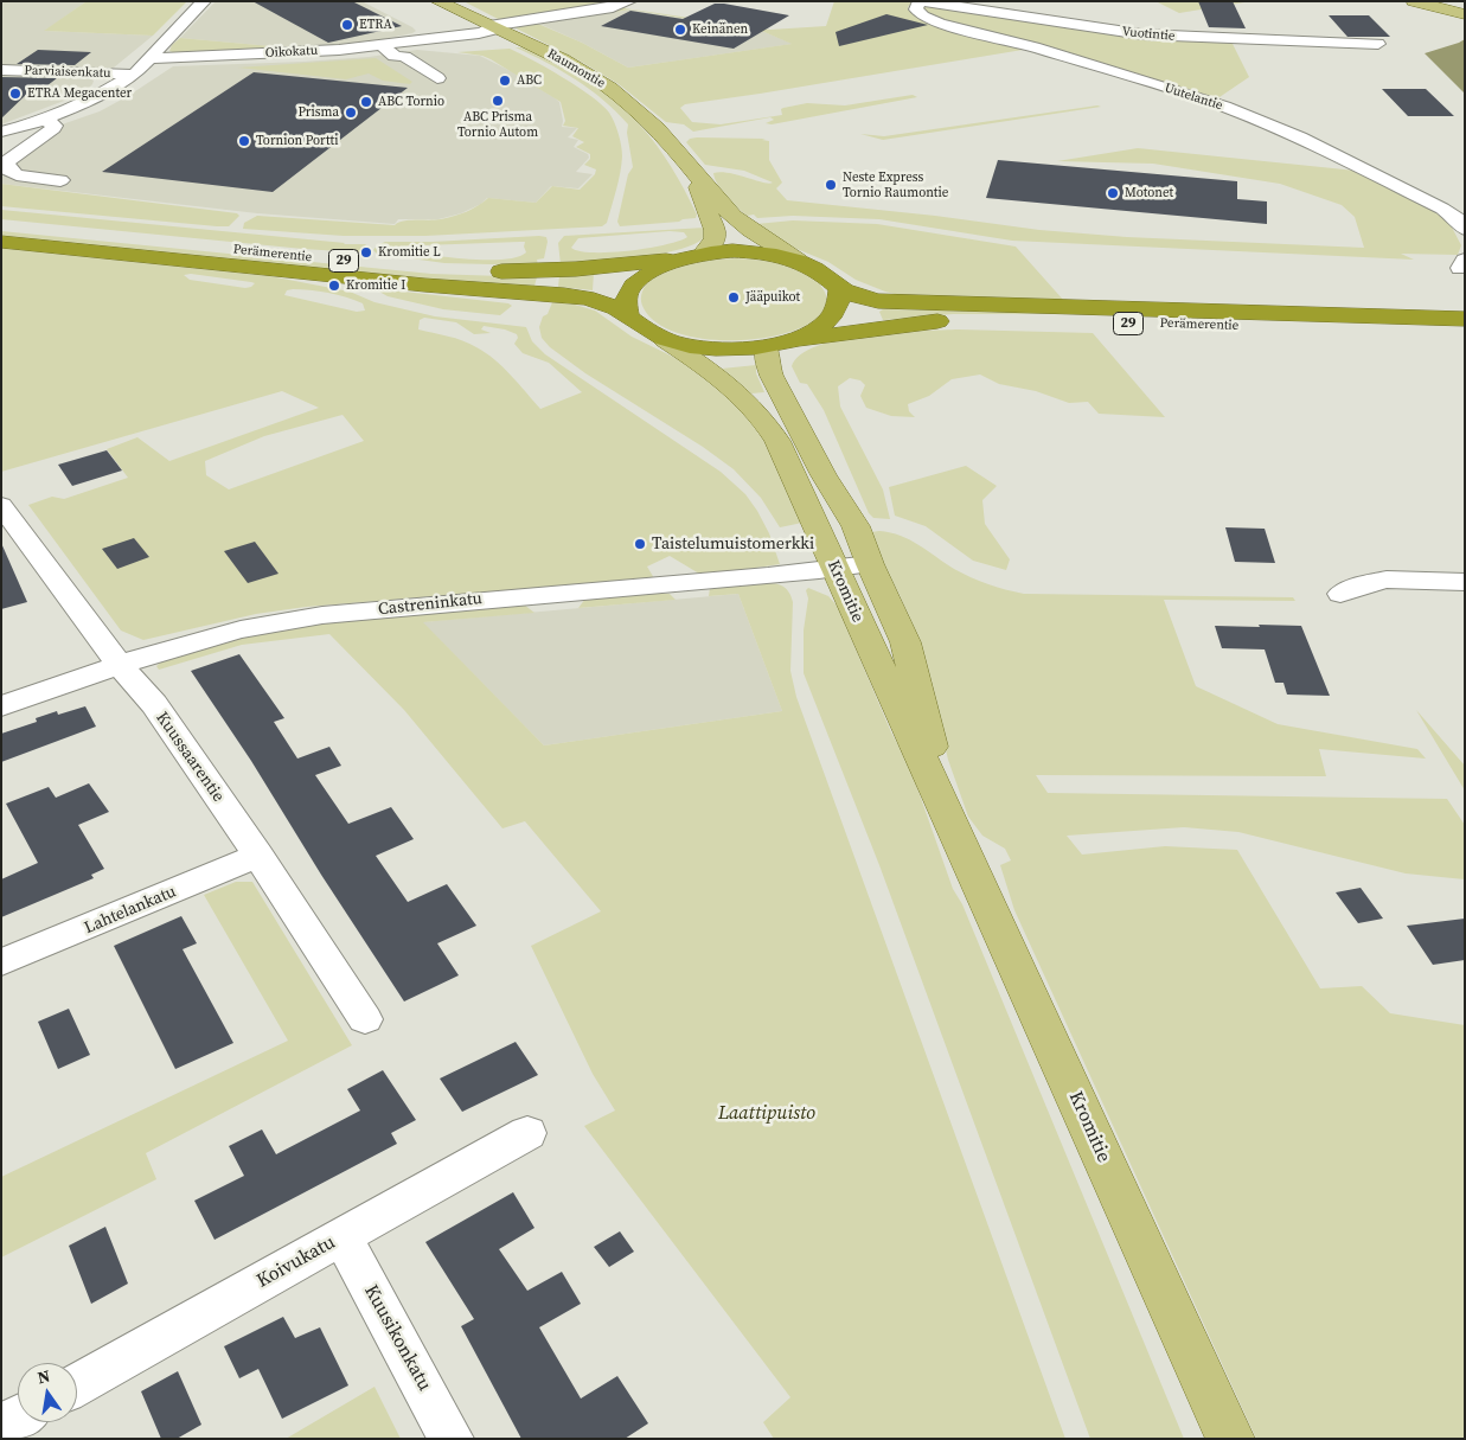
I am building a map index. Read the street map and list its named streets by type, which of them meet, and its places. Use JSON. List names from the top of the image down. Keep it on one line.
{"streets":{"highway":["Perämerentie","29"],"main road":["Raumontie","Kromitie"],"street":["Vuotintie","Oikokatu","Parviaisenkatu","Uutelantie","Castreninkatu","Kuussaarentie","Lahtelankatu","Koivukatu","Kuusikonkatu"]},"crossings":[["Vuotintie","Uutelantie"],["Raumontie","Perämerentie"],["Raumontie","29"],["Perämerentie","29"],["29","Kromitie"],["Kromitie","Castreninkatu"],["Castreninkatu","Kuussaarentie"],["Kuussaarentie","Lahtelankatu"],["Koivukatu","Kuusikonkatu"]],"parks":["Laattipuisto"],"places":["ETRA","Keinänen","ABC","ETRA Megacenter","ABC Prisma Tornio Autom","ABC Tornio","Prisma","Tornion Portti","Neste Express Tornio Raumontie","Motonet","Kromitie L","Kromitie I","Jääpuikot","Taistelumuistomerkki"],"north":"top"}
